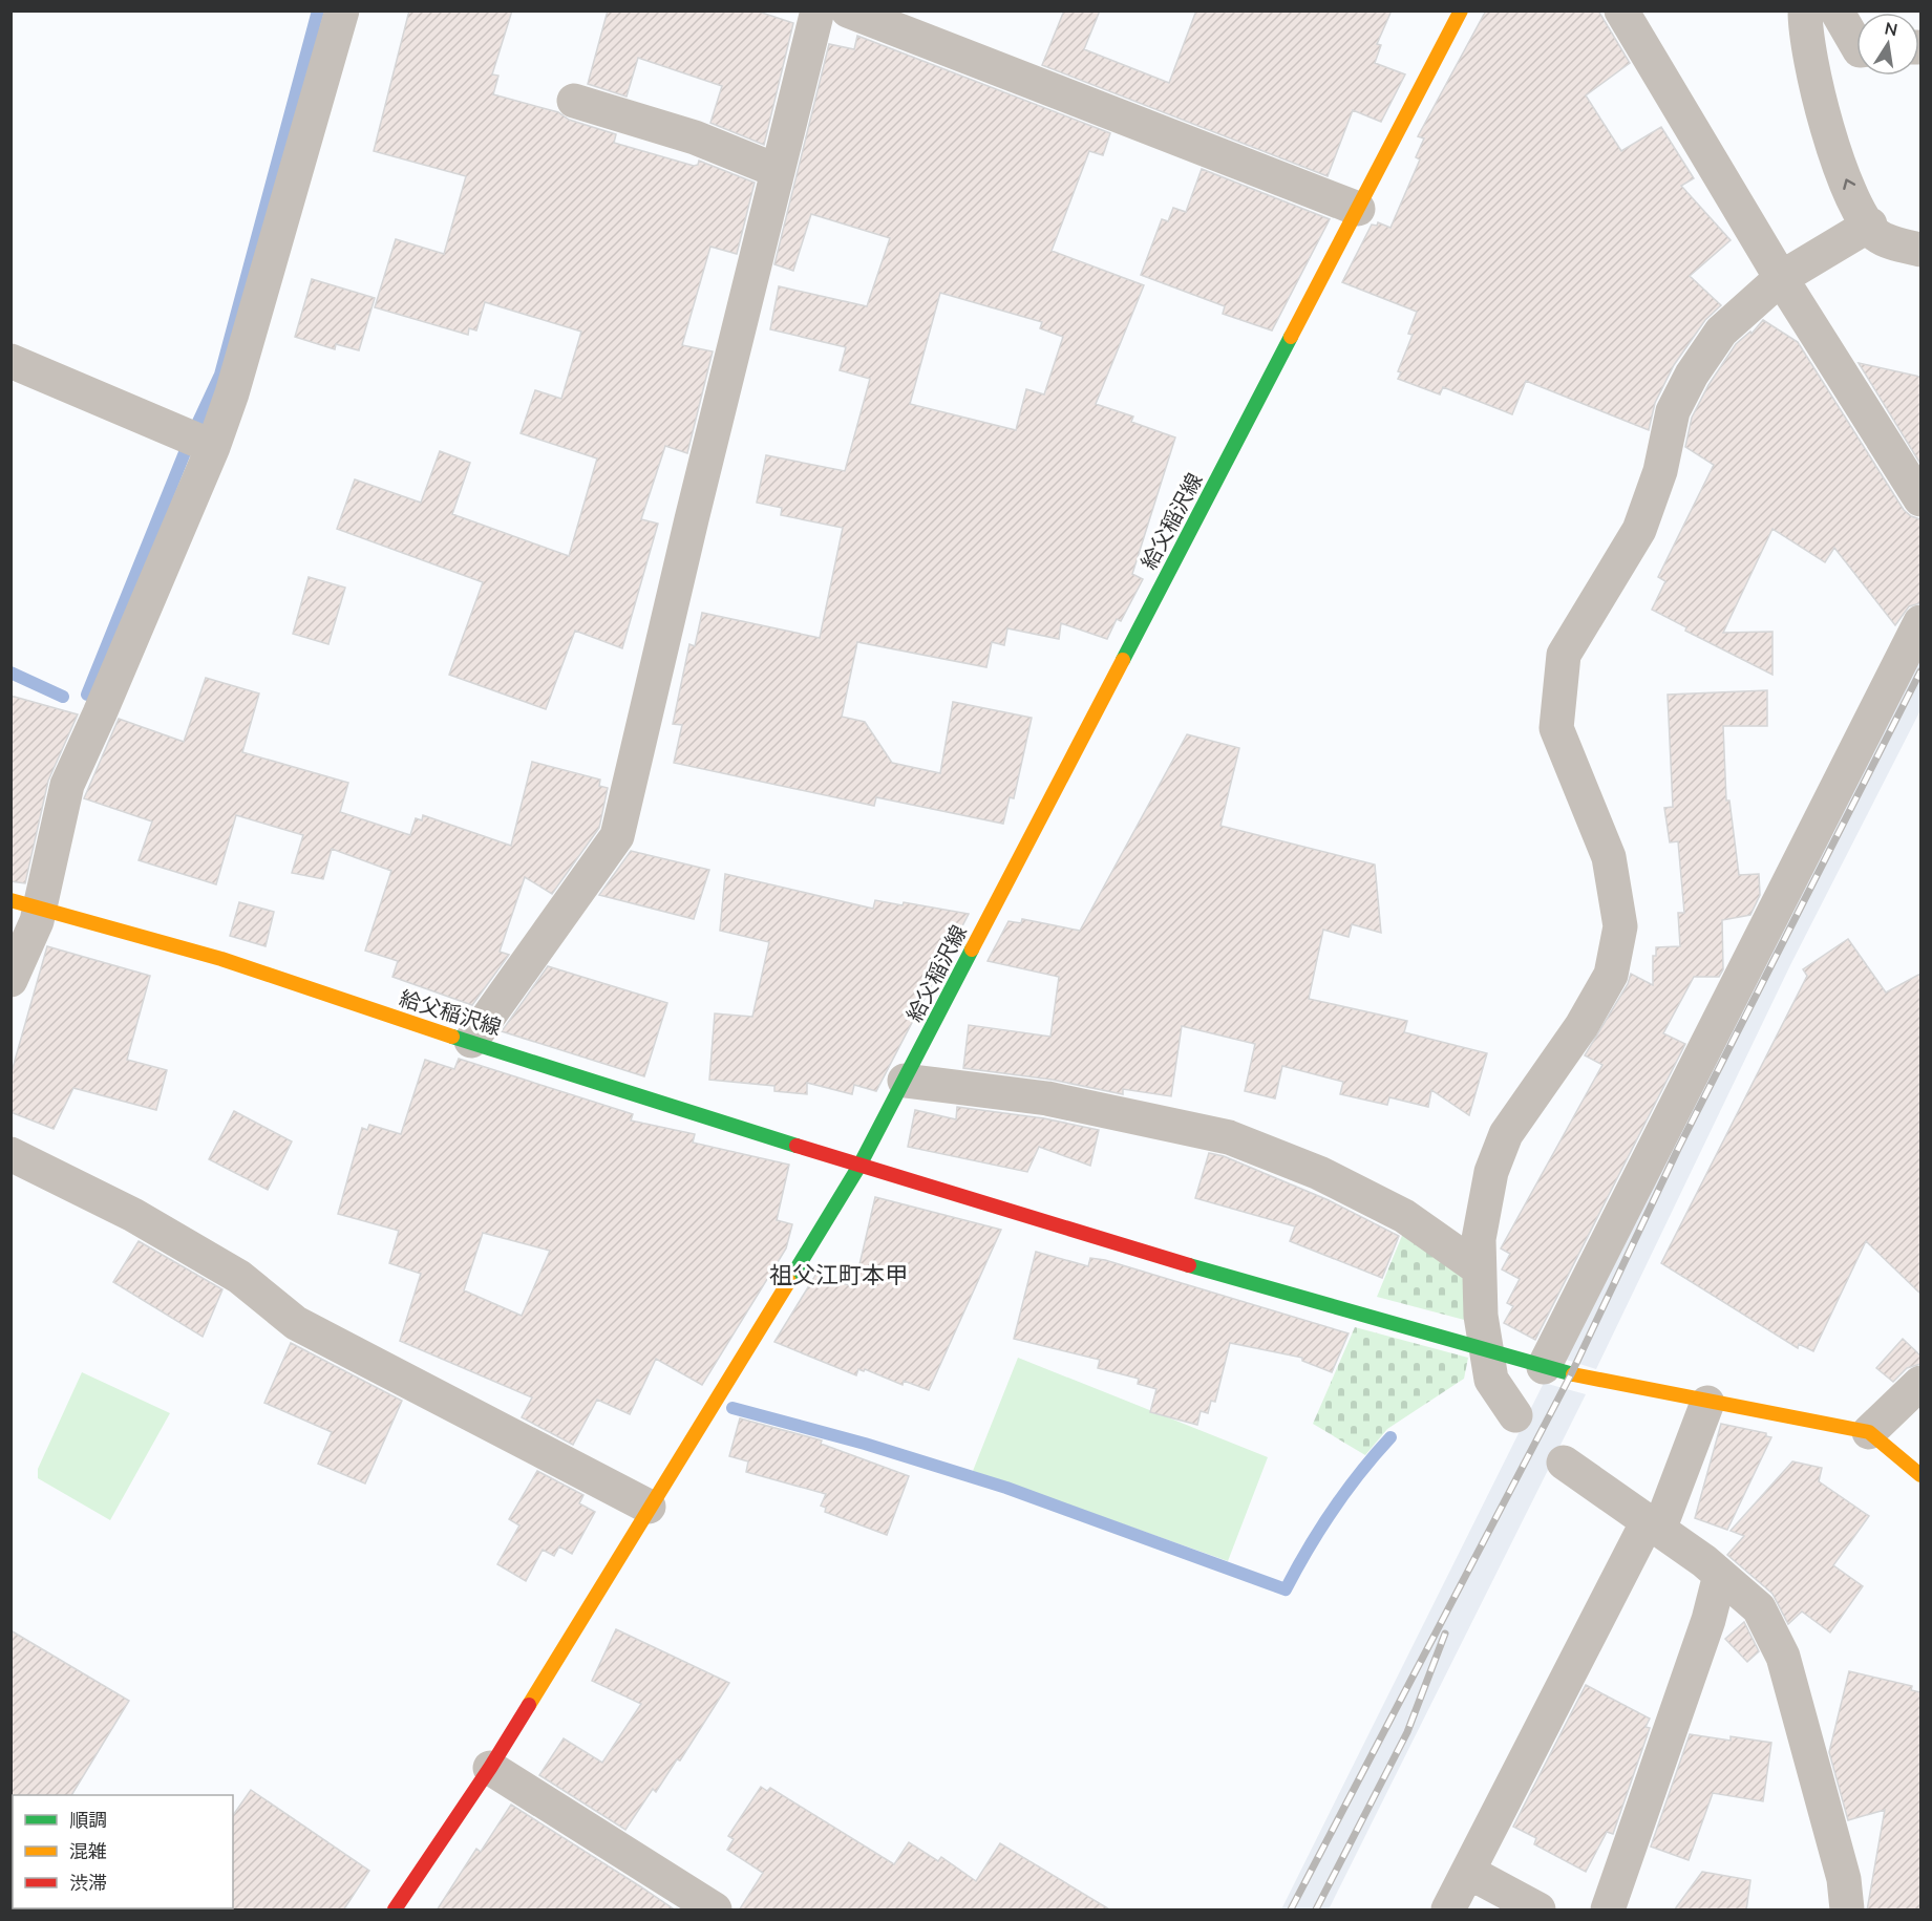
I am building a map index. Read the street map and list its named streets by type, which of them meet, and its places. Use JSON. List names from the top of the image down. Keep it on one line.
{"streets":{"main road":["給父稲沢線"]},"districts":["祖父江町本甲"],"legend":["順調","混雑","渋滞"],"north":"top"}
